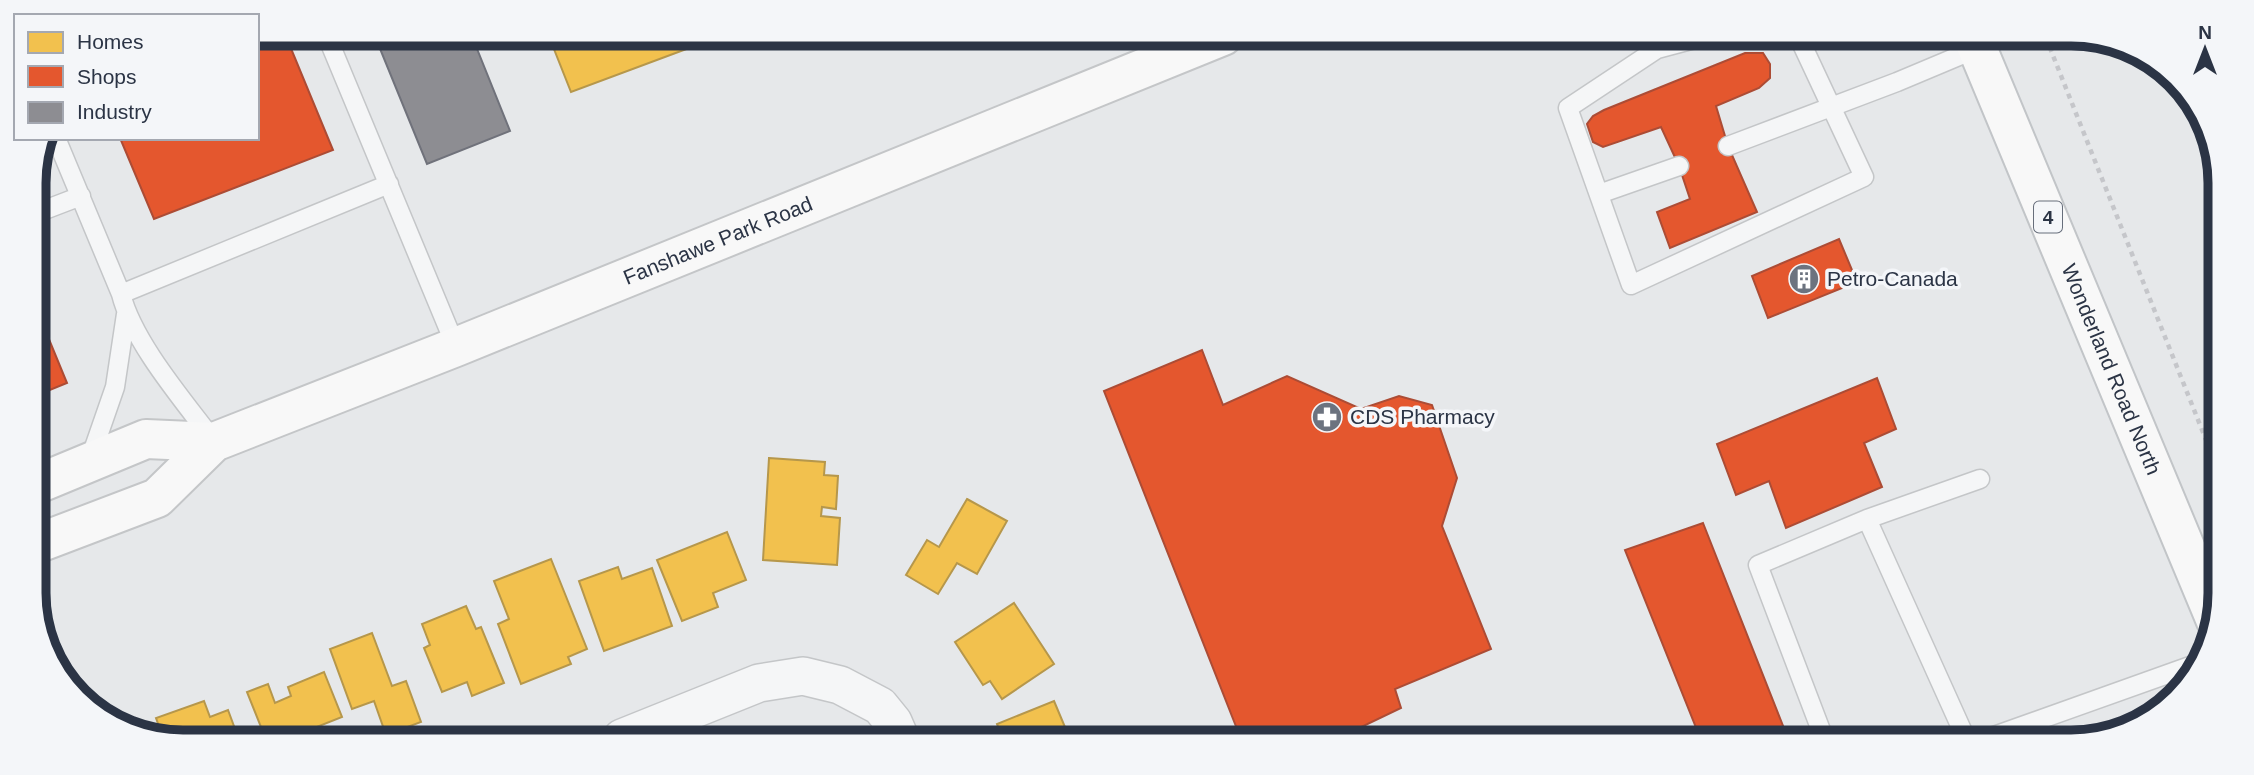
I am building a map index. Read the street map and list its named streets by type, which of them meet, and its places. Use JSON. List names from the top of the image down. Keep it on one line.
{"streets":{"main road":["4","Fanshawe Park Road","Wonderland Road North"]},"places":{"building":["Petro-Canada"],"pharmacy":["CDS Pharmacy"]},"legend":["Homes","Shops","Industry"],"north":"top"}
